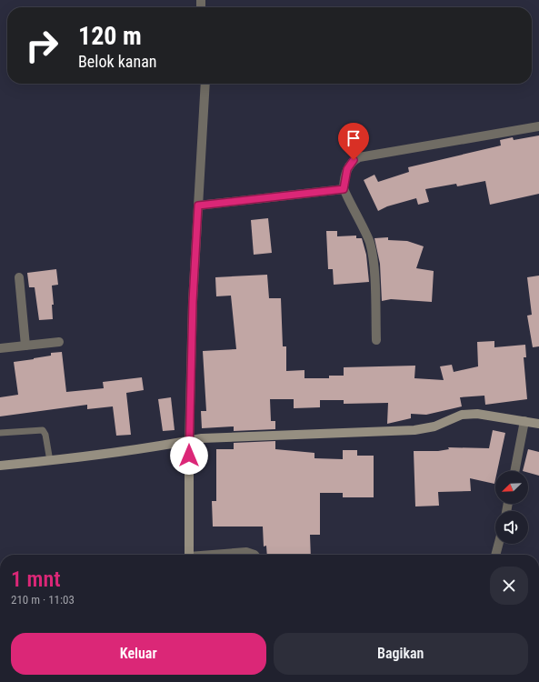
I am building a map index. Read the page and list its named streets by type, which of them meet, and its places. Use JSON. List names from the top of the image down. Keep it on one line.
{"north":"bottom left","page":{"turn":["120 m","Belok kanan"],"heading":["1 mnt","210 m · 11:03"],"buttons":["Keluar","Bagikan"]}}
